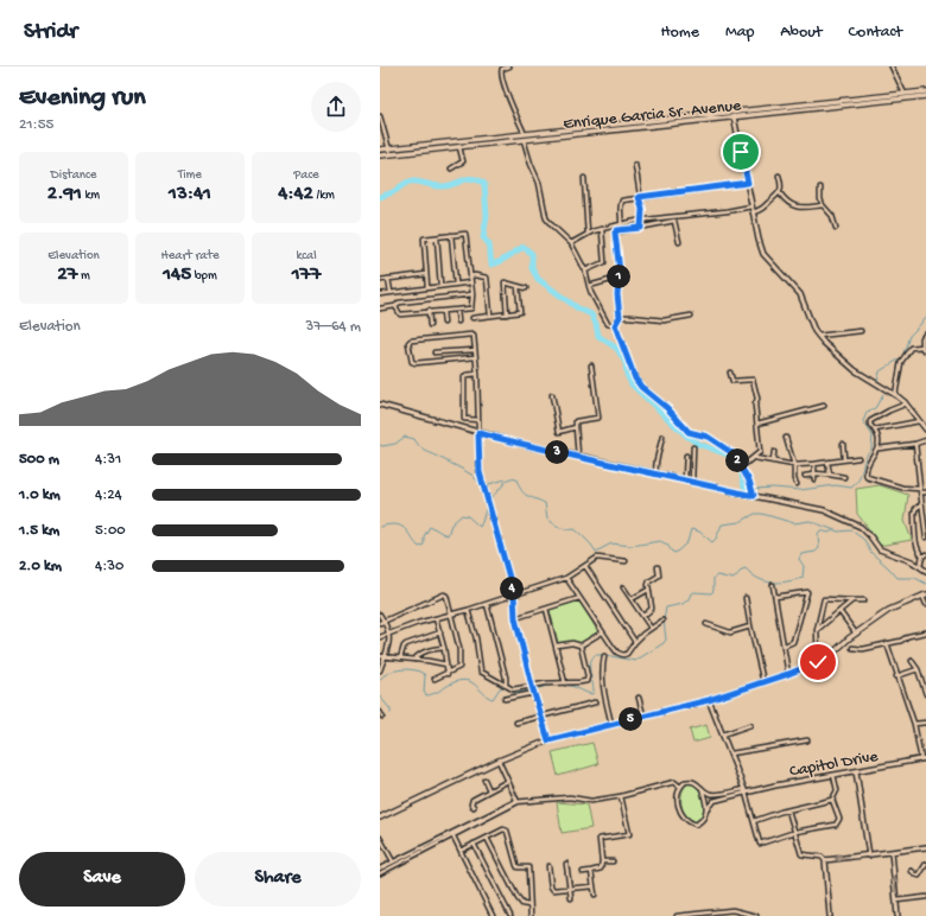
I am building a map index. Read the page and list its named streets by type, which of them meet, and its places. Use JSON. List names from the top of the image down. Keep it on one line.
{"streets":{"main road":["Enrique Garcia Sr. Avenue"],"street":["Capitol Drive"]},"page":{"header":"Stridr","nav":["Home","Map","About","Contact"],"heading":["Evening run","21:55"],"stats":[["Distance","2.91 km"],["Time","13:41"],["Pace","4:42 /km"],["Elevation","27 m"],["Heart rate","145 bpm"],["kcal","177"]],"pins":["1","3","2","4","5"],"chart":["Elevation","37–64 m"],"list":[{"name":"500 m","note":"4:31"},{"name":"1.0 km","note":"4:24"},{"name":"1.5 km","note":"5:00"},{"name":"2.0 km","note":"4:30"}],"buttons":["Save","Share"]}}
